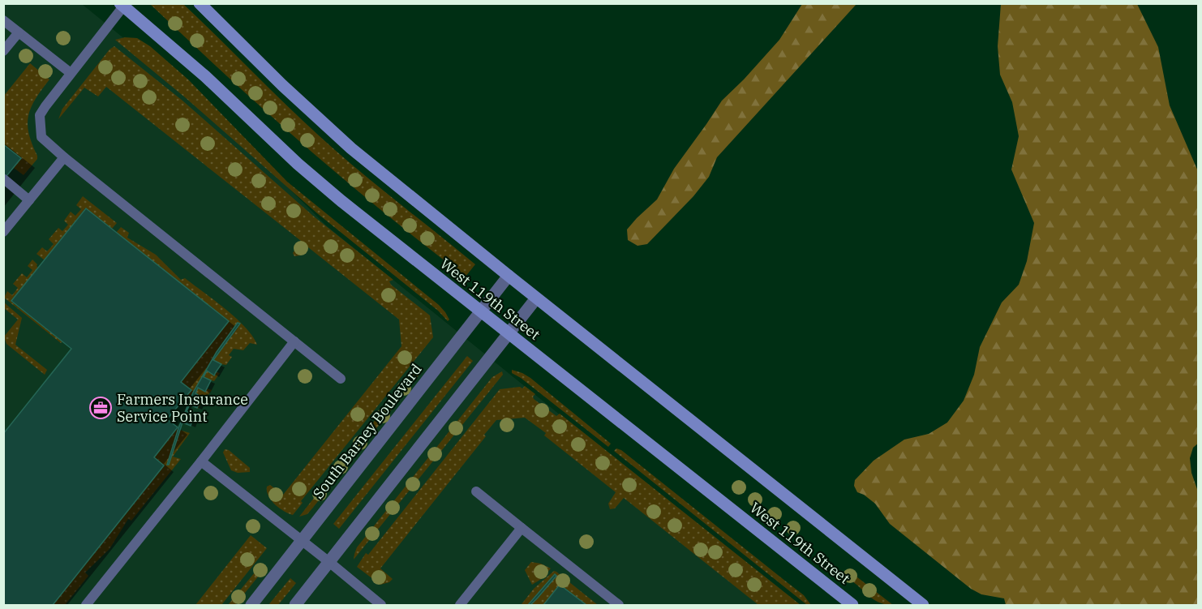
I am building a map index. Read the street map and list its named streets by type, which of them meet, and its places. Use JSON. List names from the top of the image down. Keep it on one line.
{"streets":{"main road":["West 119th Street"],"street":["South Barney Boulevard"]},"crossings":[["West 119th Street","South Barney Boulevard"]],"places":{"office":["Farmers Insurance Service Point"]}}
